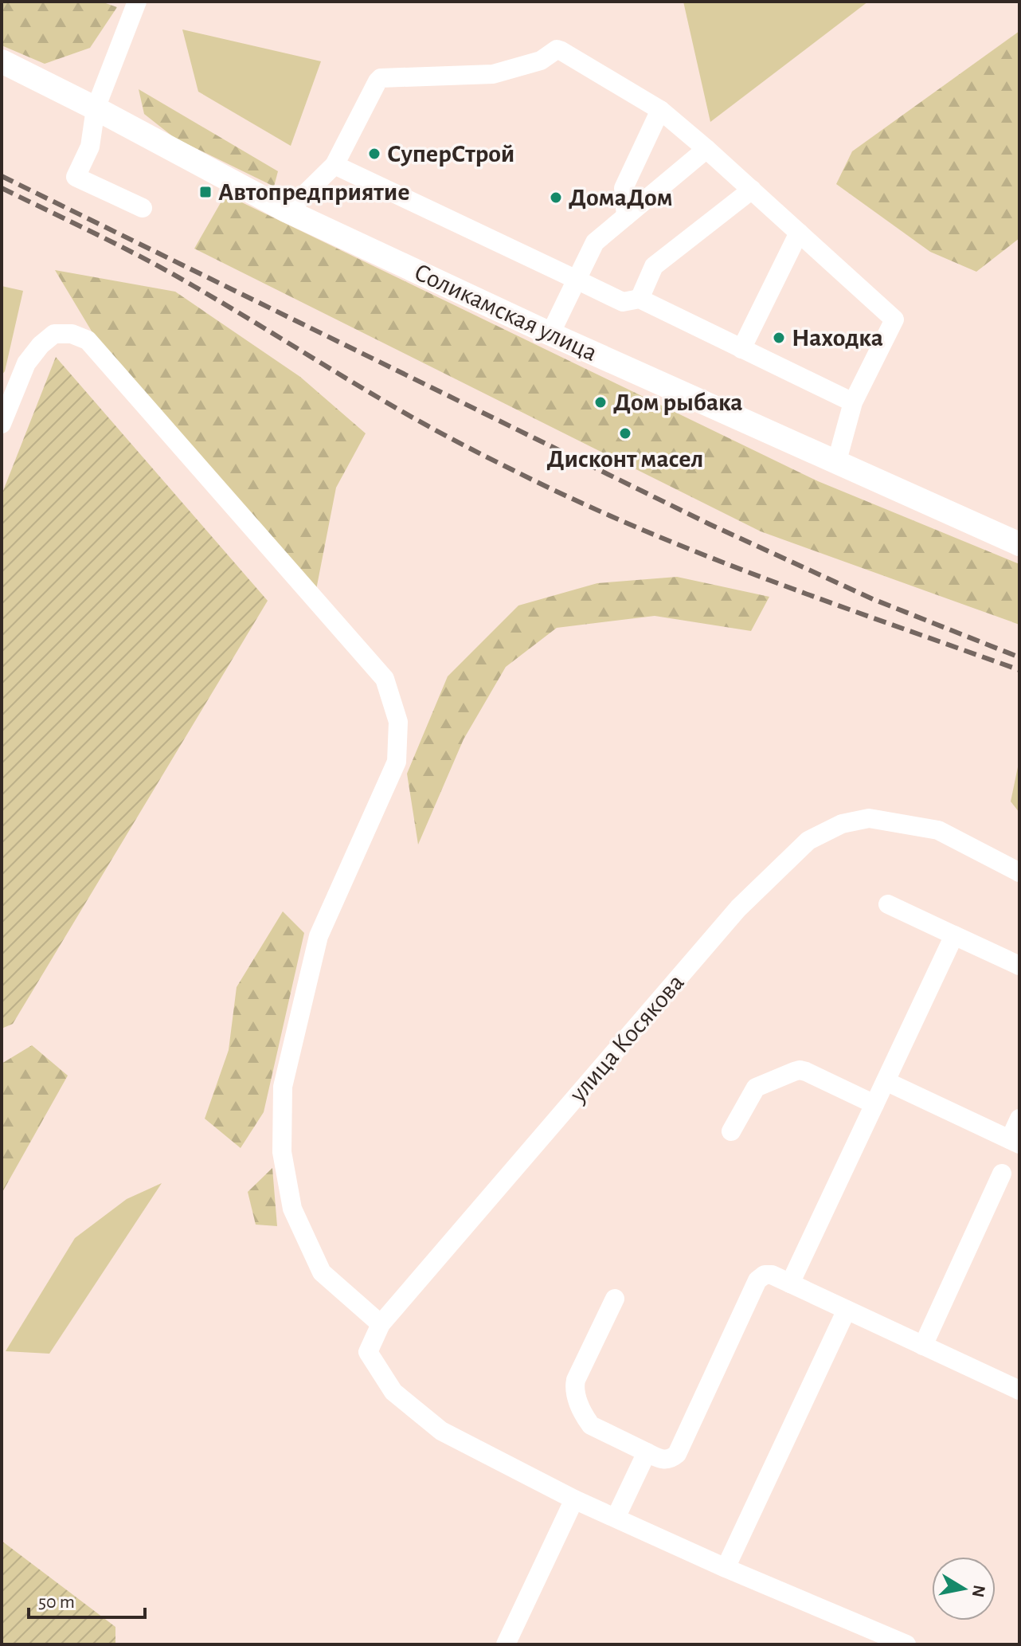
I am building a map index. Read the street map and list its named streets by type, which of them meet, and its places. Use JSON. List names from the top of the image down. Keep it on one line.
{"streets":{"main road":["Соликамская улица"],"street":["улица Косякова"]},"places":{"other":["СуперСтрой","ДомаДом","Находка","Дом рыбака","Дисконт масел"],"transit":["Автопредприятие"]},"scale_bar":"50 m","north":"right"}
